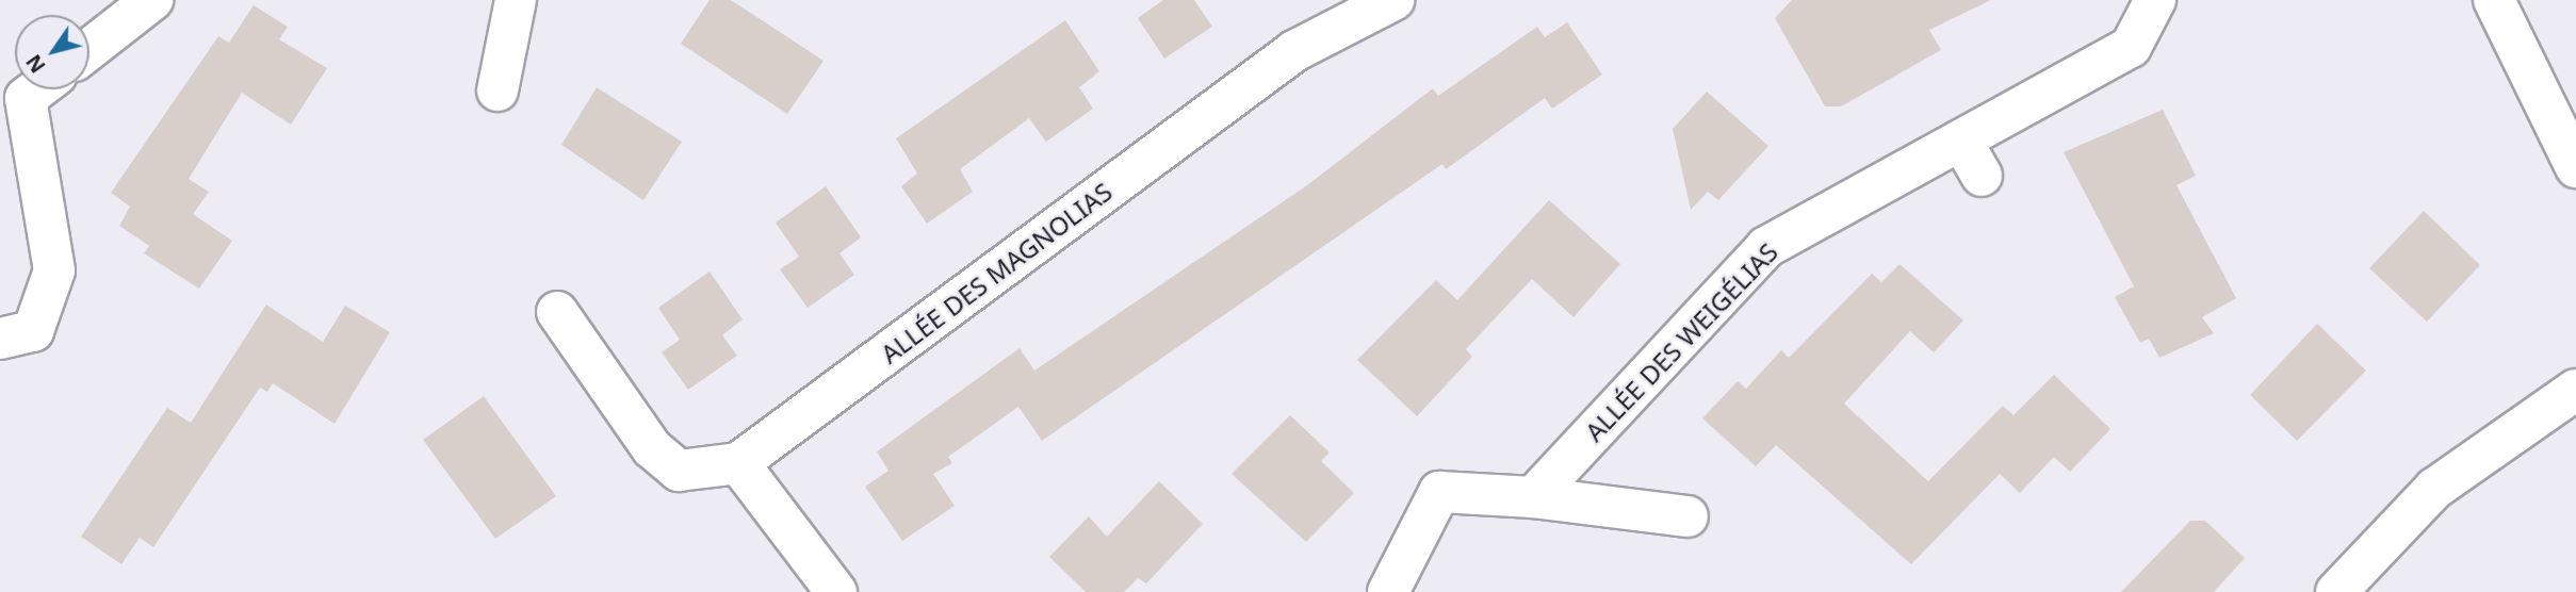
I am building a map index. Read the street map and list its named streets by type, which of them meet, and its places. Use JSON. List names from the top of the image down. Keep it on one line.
{"streets":{"street":["ALLÉE DES MAGNOLIAS","ALLÉE DES WEIGÉLIAS"]},"north":"bottom left"}
